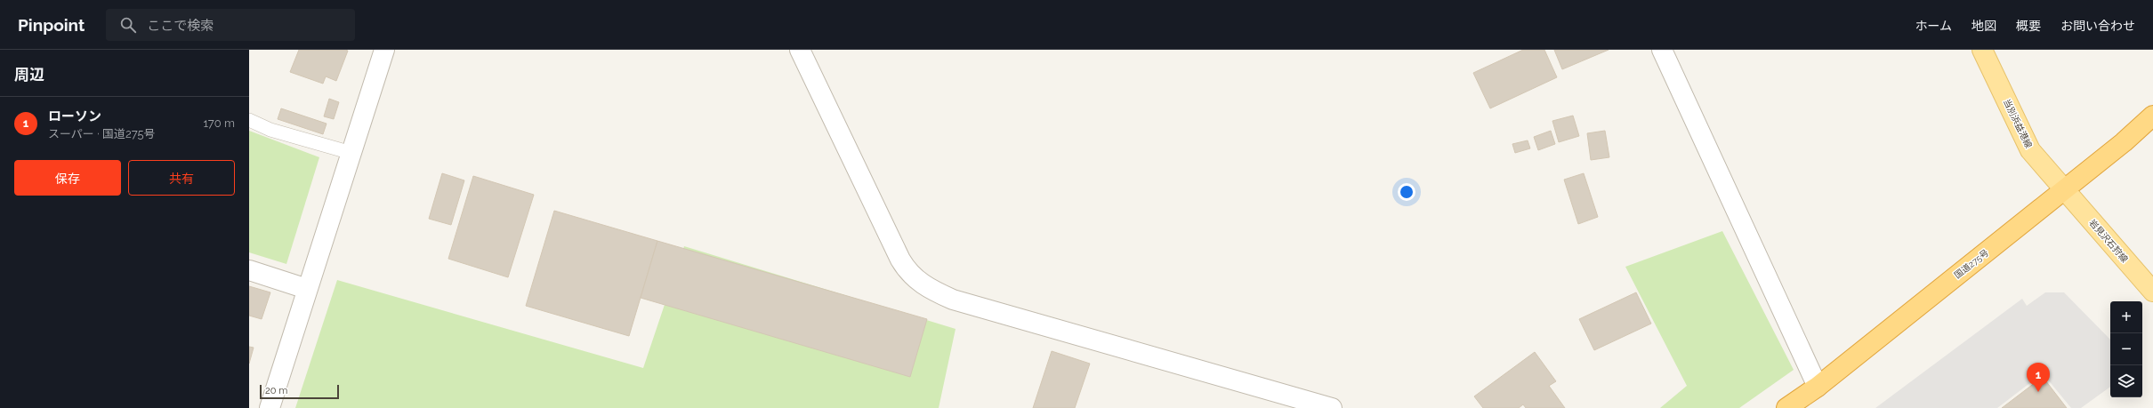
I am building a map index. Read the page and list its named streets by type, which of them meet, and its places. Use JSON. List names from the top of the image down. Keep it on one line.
{"streets":{"highway":["国道275号"],"main road":["当別浜益港線","岩見沢石狩線"]},"crossings":[["当別浜益港線","岩見沢石狩線"],["当別浜益港線","国道275号"],["岩見沢石狩線","国道275号"]],"scale_bar":"20 m","page":{"header":"Pinpoint","search":"ここで検索","nav":["ホーム","地図","概要","お問い合わせ"],"heading":"周辺","list":[{"mark":"1","name":"ローソン","note":"スーパー · 国道275号","value":"170 m"}],"buttons":["保存","共有"],"map_buttons":["+","−"],"pins":"1","scale":"20 m"}}
